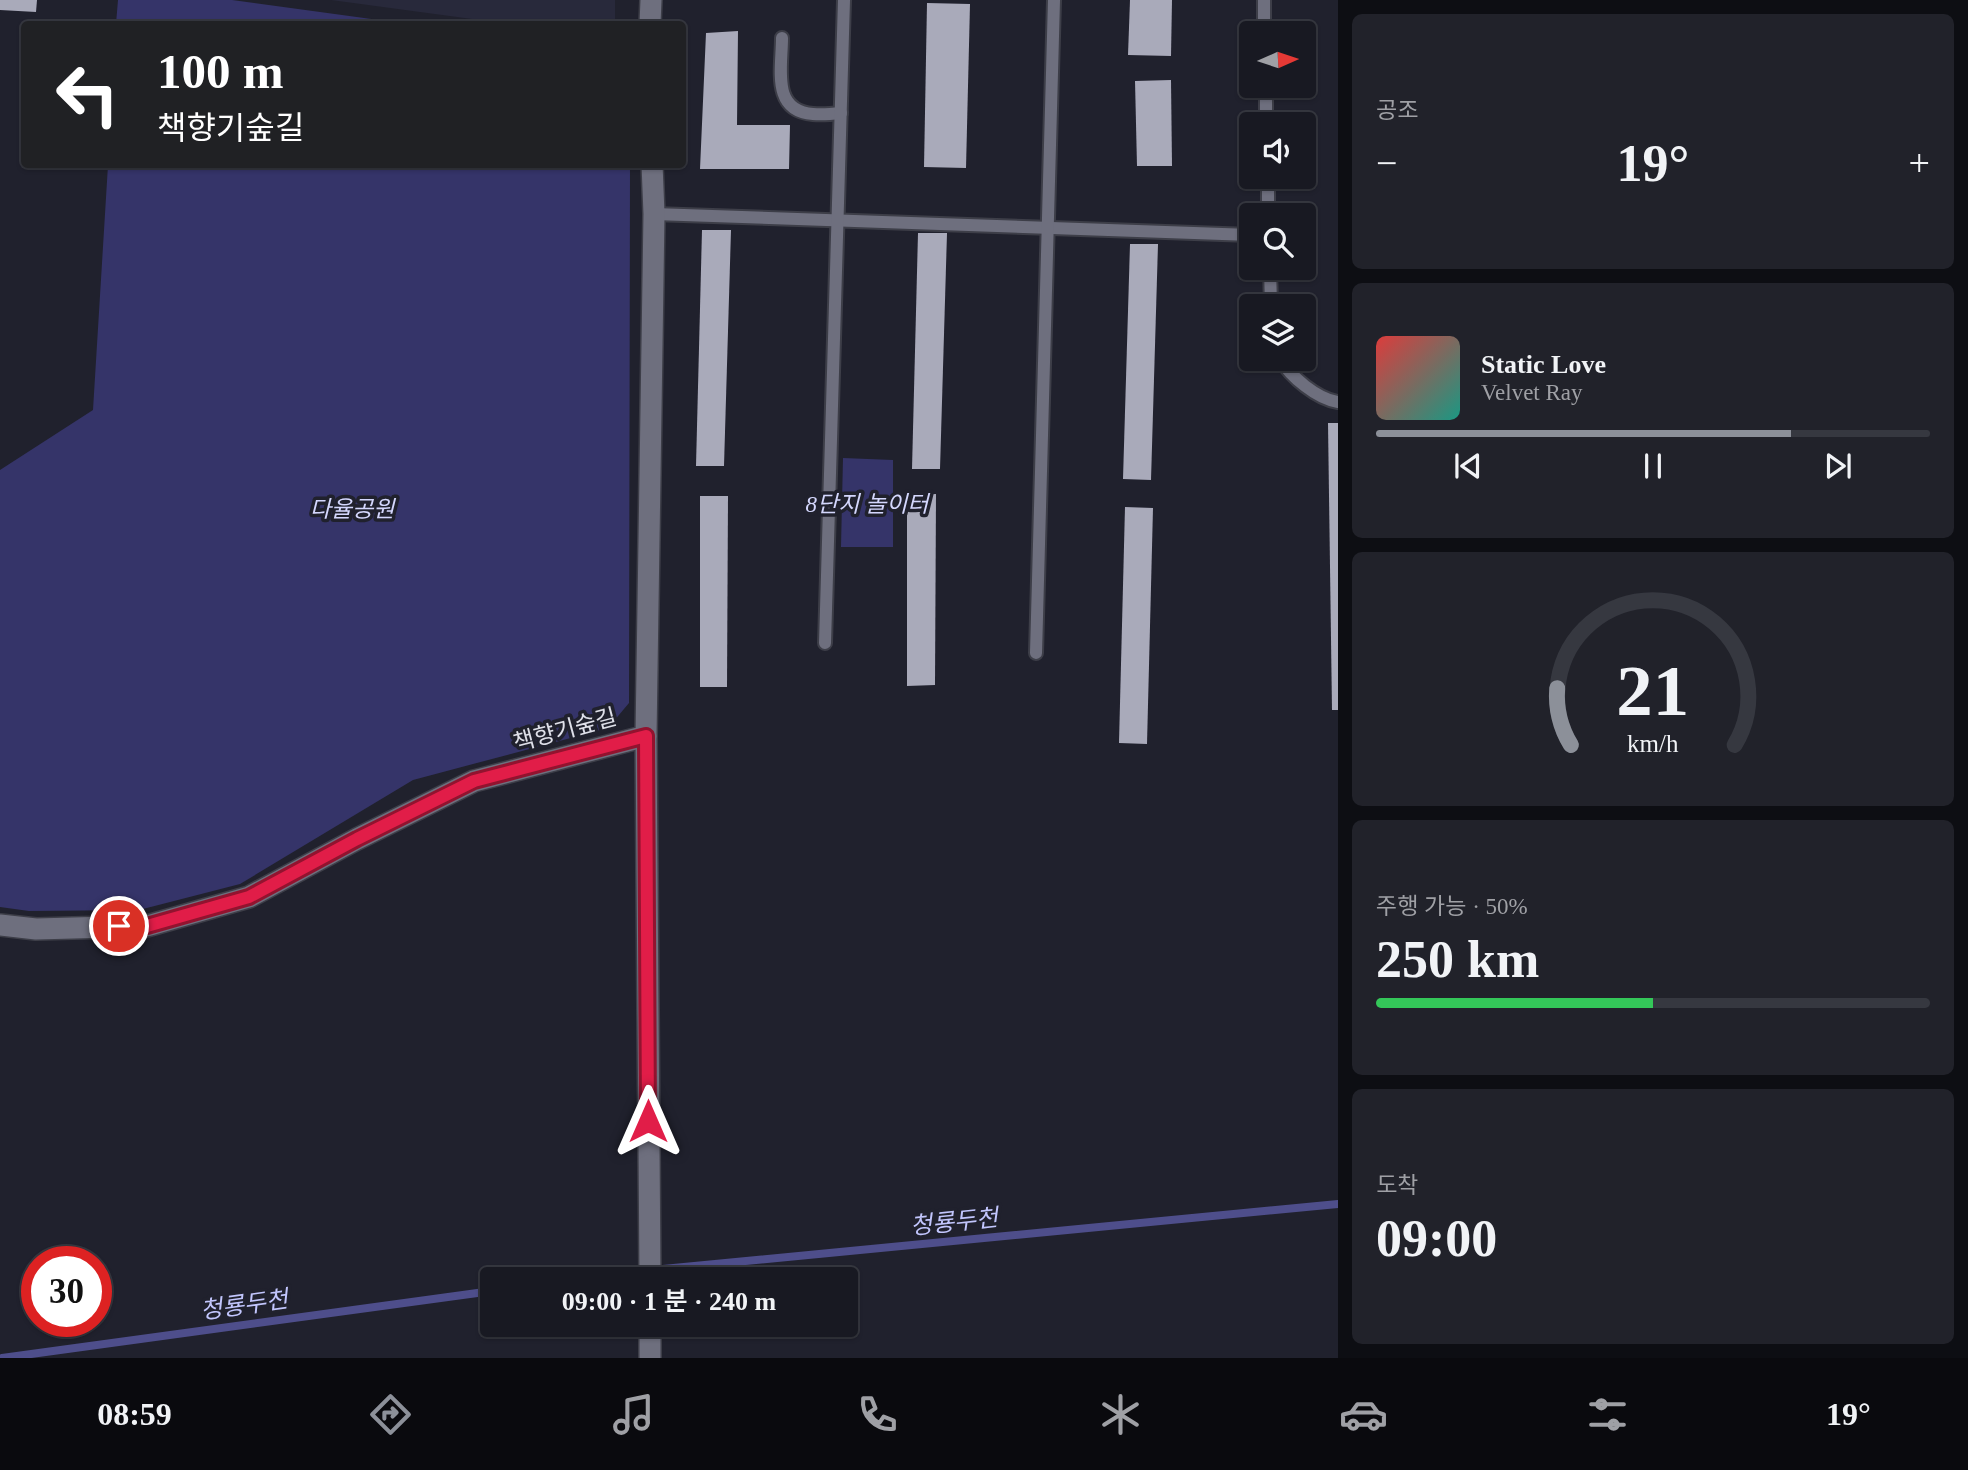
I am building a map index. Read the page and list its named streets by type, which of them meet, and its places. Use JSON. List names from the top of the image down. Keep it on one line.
{"streets":{"street":["책향기숲길"]},"water":["청룡두천"],"parks":["8단지 놀이터","다율공원"],"north":"right","page":{"tile":["공조",["주행 가능 · 50%","250 km"],["도착","09:00"]],"turn":["100 m","책향기숲길"],"heat":["−","19°","+"],"song":["Static Love","Velvet Ray"],"limit":"30","trip":"09:00 · 1 분 · 240 m","tabs":["08:59","19°"],"gauge":["21","km/h"]}}
